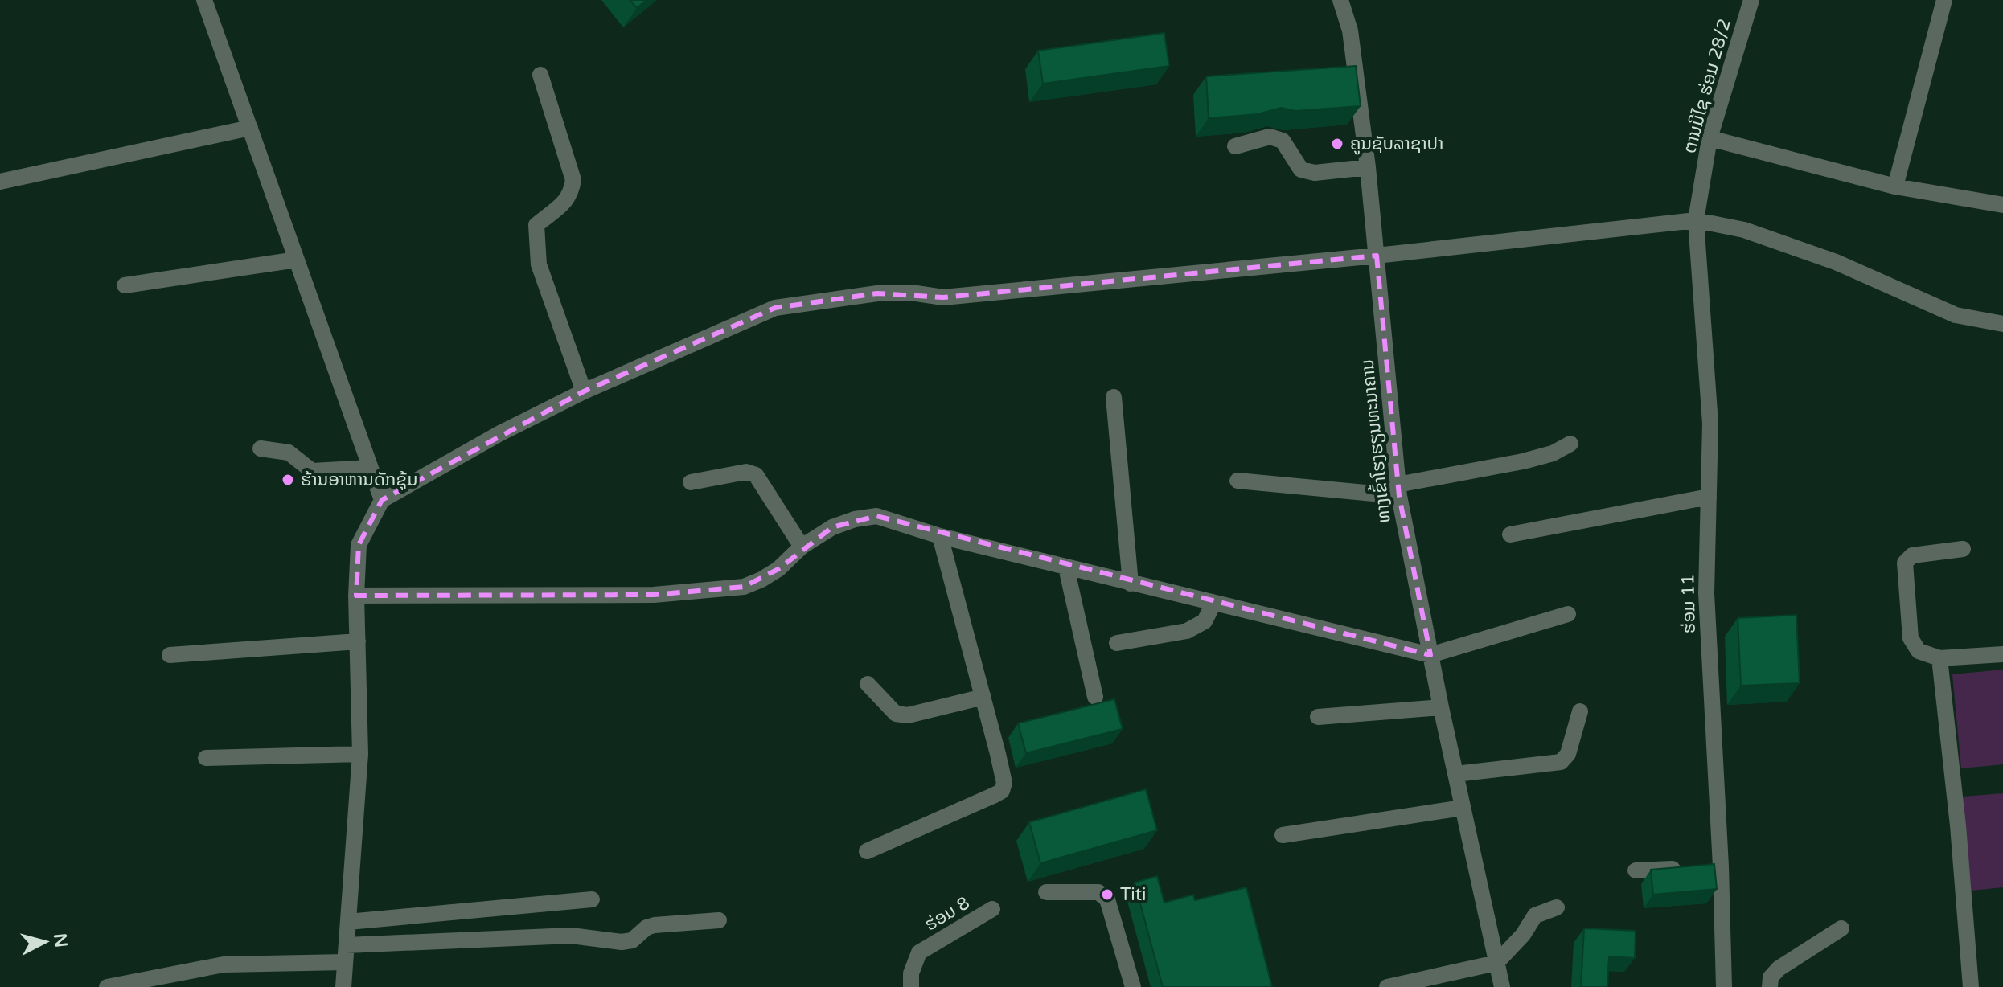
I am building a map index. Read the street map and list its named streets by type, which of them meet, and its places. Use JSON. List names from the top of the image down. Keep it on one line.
{"streets":{"street":["ຕານມີໄຊ ຮ່ອມ 28/2","ທາງເຂົ້າໂຮງຮຽນທະນາຄານ","ຮ່ອມ 11","ຮ່ອມ 8"]},"crossings":[["ຕານມີໄຊ ຮ່ອມ 28/2","ຮ່ອມ 11"]],"places":["ຄູນຊັບລາຊາປາ","ຮ້ານອາຫານດັກຊຸ້ມ","Titi"],"north":"right"}
